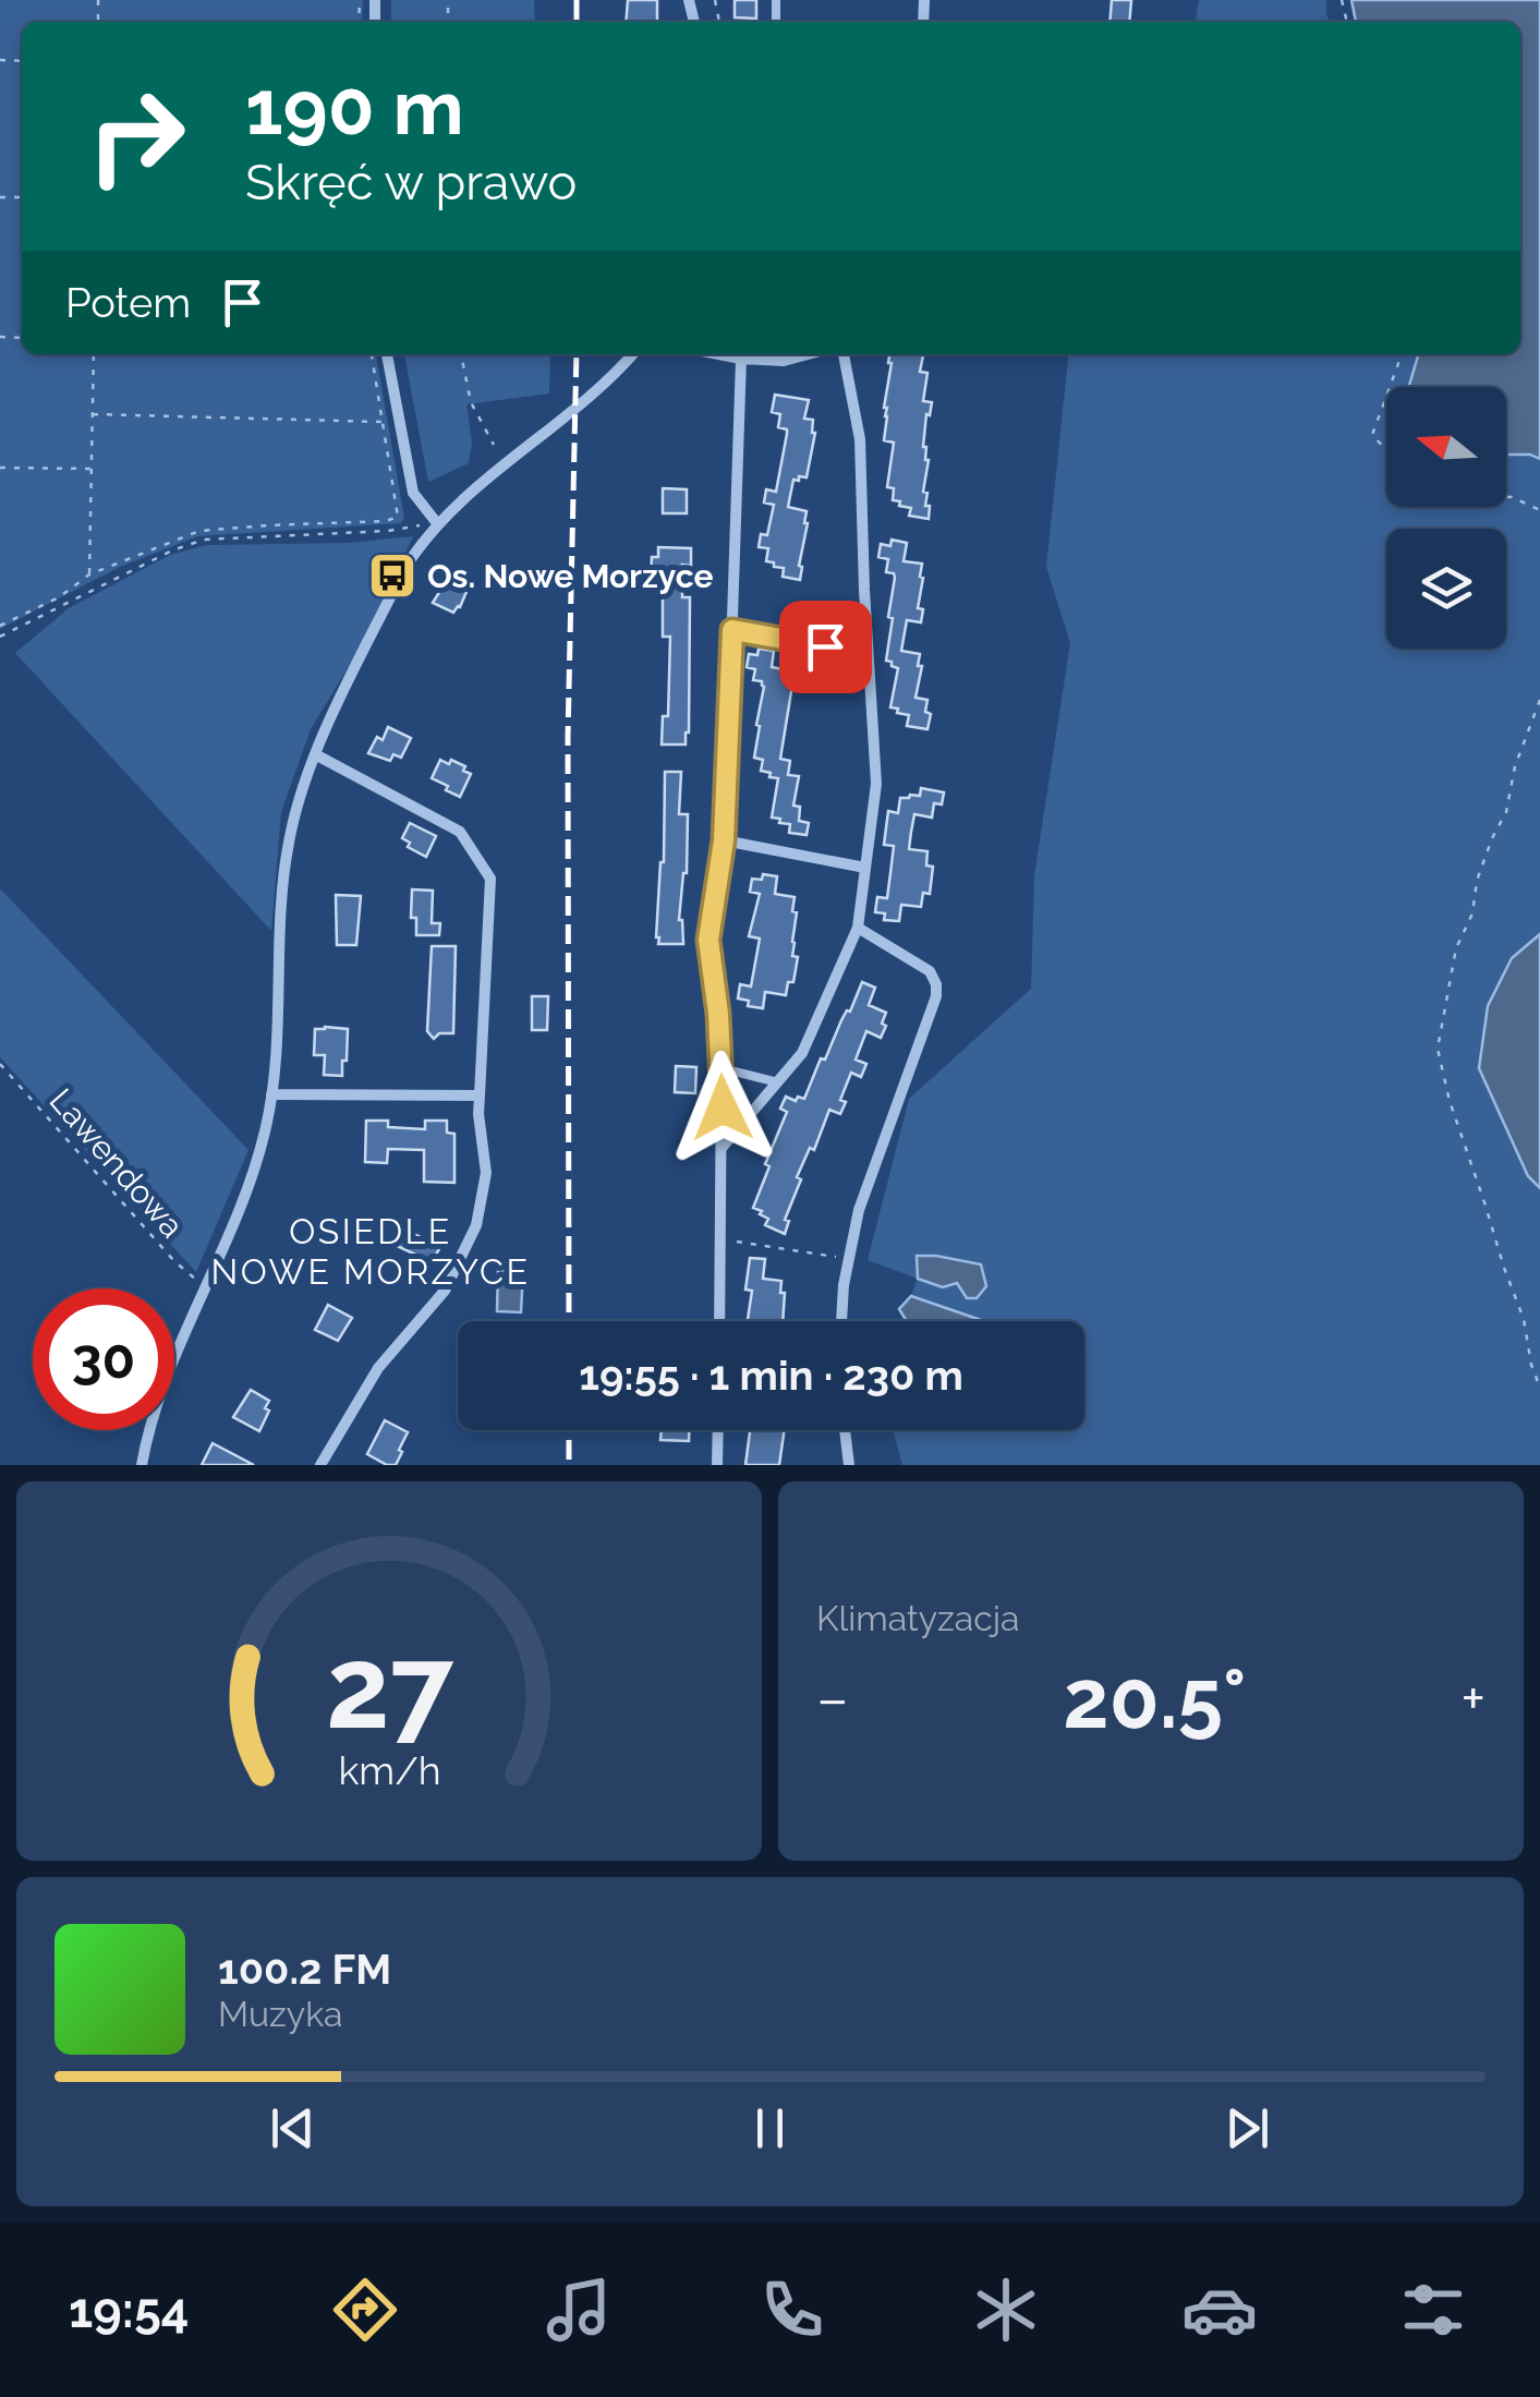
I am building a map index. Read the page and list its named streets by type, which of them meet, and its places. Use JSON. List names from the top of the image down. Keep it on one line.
{"streets":{"path":["Lawendowa"]},"districts":["OSIEDLE NOWE MORZYCE"],"places":{"bus stop":["Os. Nowe Morzyce"]},"north":"left","page":{"turn":["190 m","Skręć w prawo"],"then":"Potem","limit":"30","trip":"19:55 · 1 min · 230 m","tile":"Klimatyzacja","heat":["−","20.5°","+"],"song":["100.2 FM","Muzyka"],"tabs":"19:54","gauge":["27","km/h"]}}
